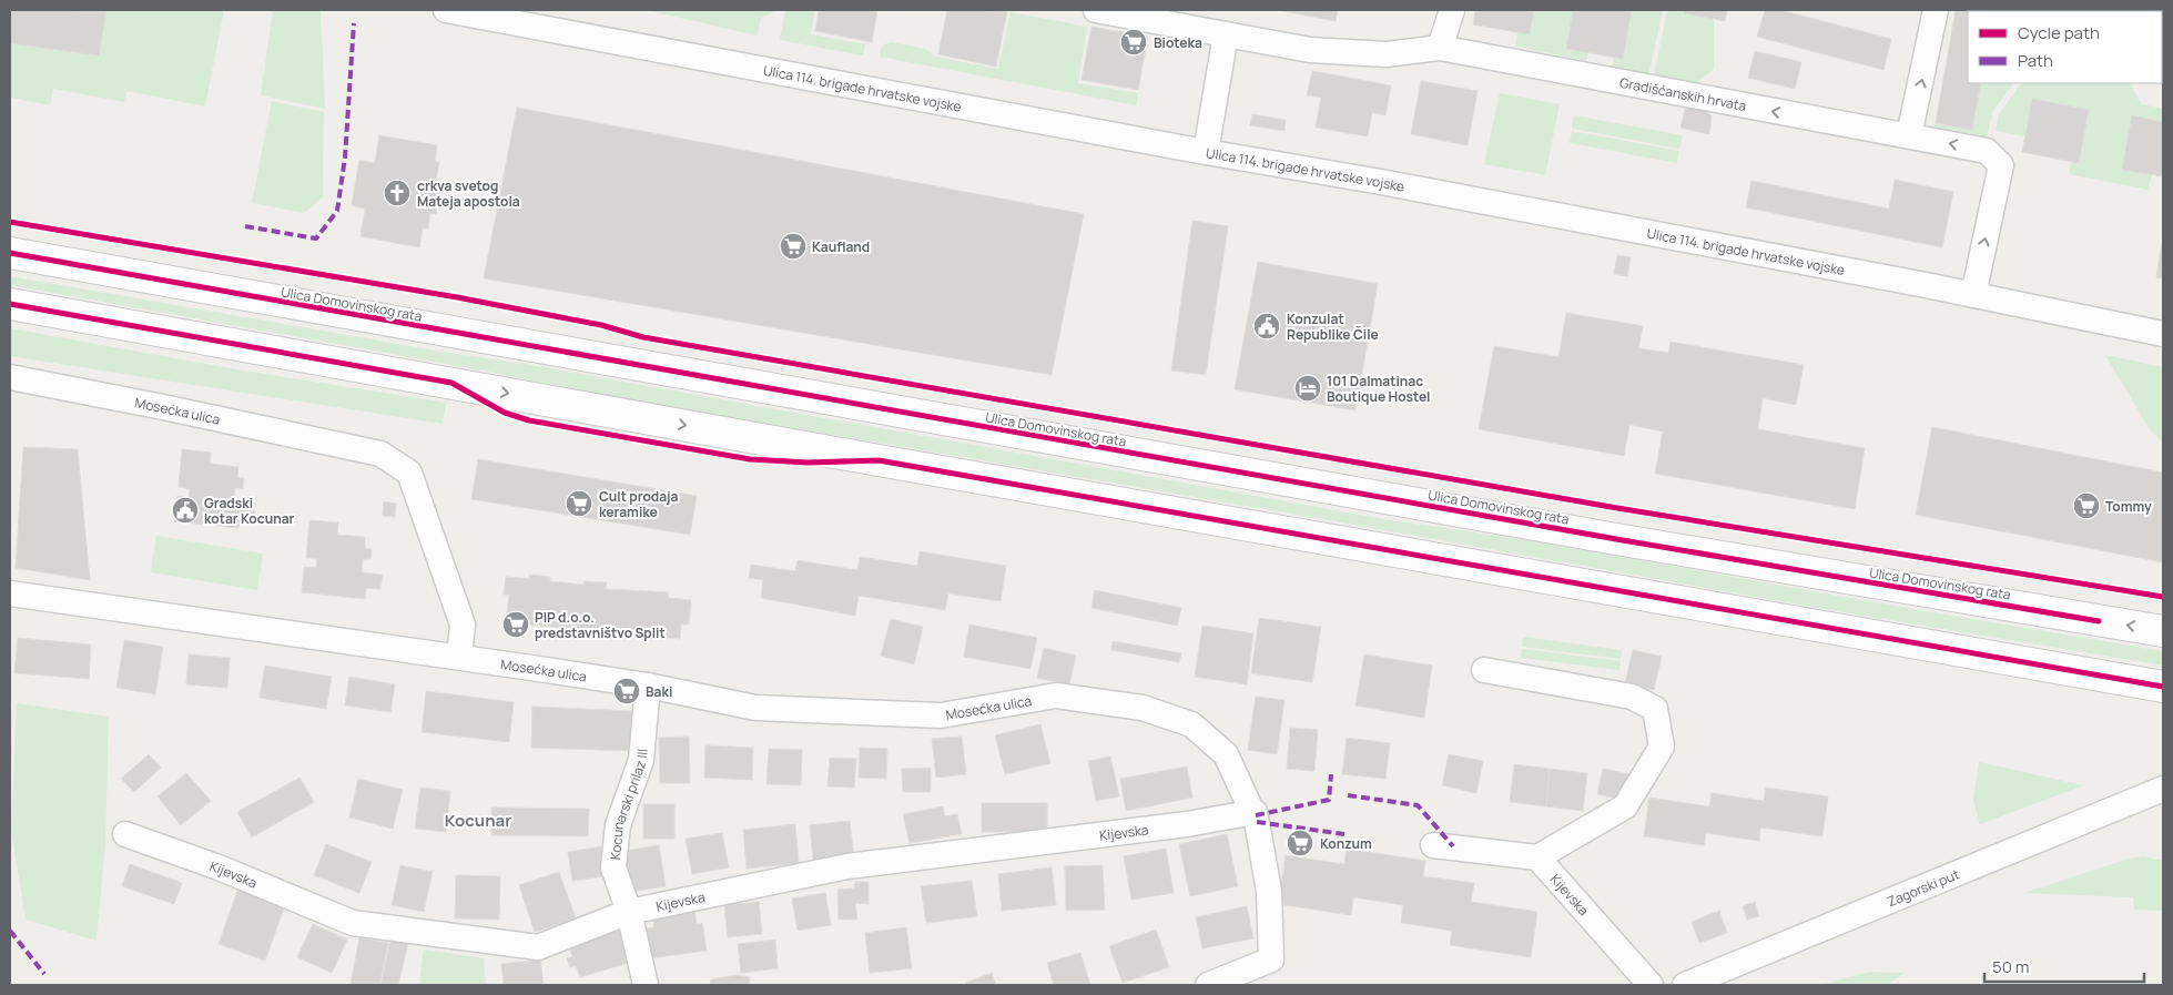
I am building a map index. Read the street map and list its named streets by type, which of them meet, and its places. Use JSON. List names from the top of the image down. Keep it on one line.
{"streets":{"main road":["Ulica Domovinskog rata"],"street":["Ulica 114. brigade hrvatske vojske","Gradišćanskih hrvata","Mosećka ulica","Kocunarski prilaz III","Kijevska","Zagorski put"]},"crossings":[["Ulica 114. brigade hrvatske vojske","Gradišćanskih hrvata"],["Mosećka ulica","Kocunarski prilaz III"],["Mosećka ulica","Kijevska"],["Kocunarski prilaz III","Kijevska"]],"one_way":["Gradišćanskih hrvata"],"districts":["Kocunar"],"places":{"supermarket":["Bioteka","Kaufland","Cult prodaja keramike","Tommy","PIP d.o.o. predstavništvo Split","Baki","Konzum"],"church":["crkva svetog Mateja apostola"],"public building":["Konzulat Republike Čile","Gradski kotar Kocunar"],"hotel":["101 Dalmatinac Boutique Hostel"]},"legend":["Cycle path","Path"],"scale_bar":"50 m"}
